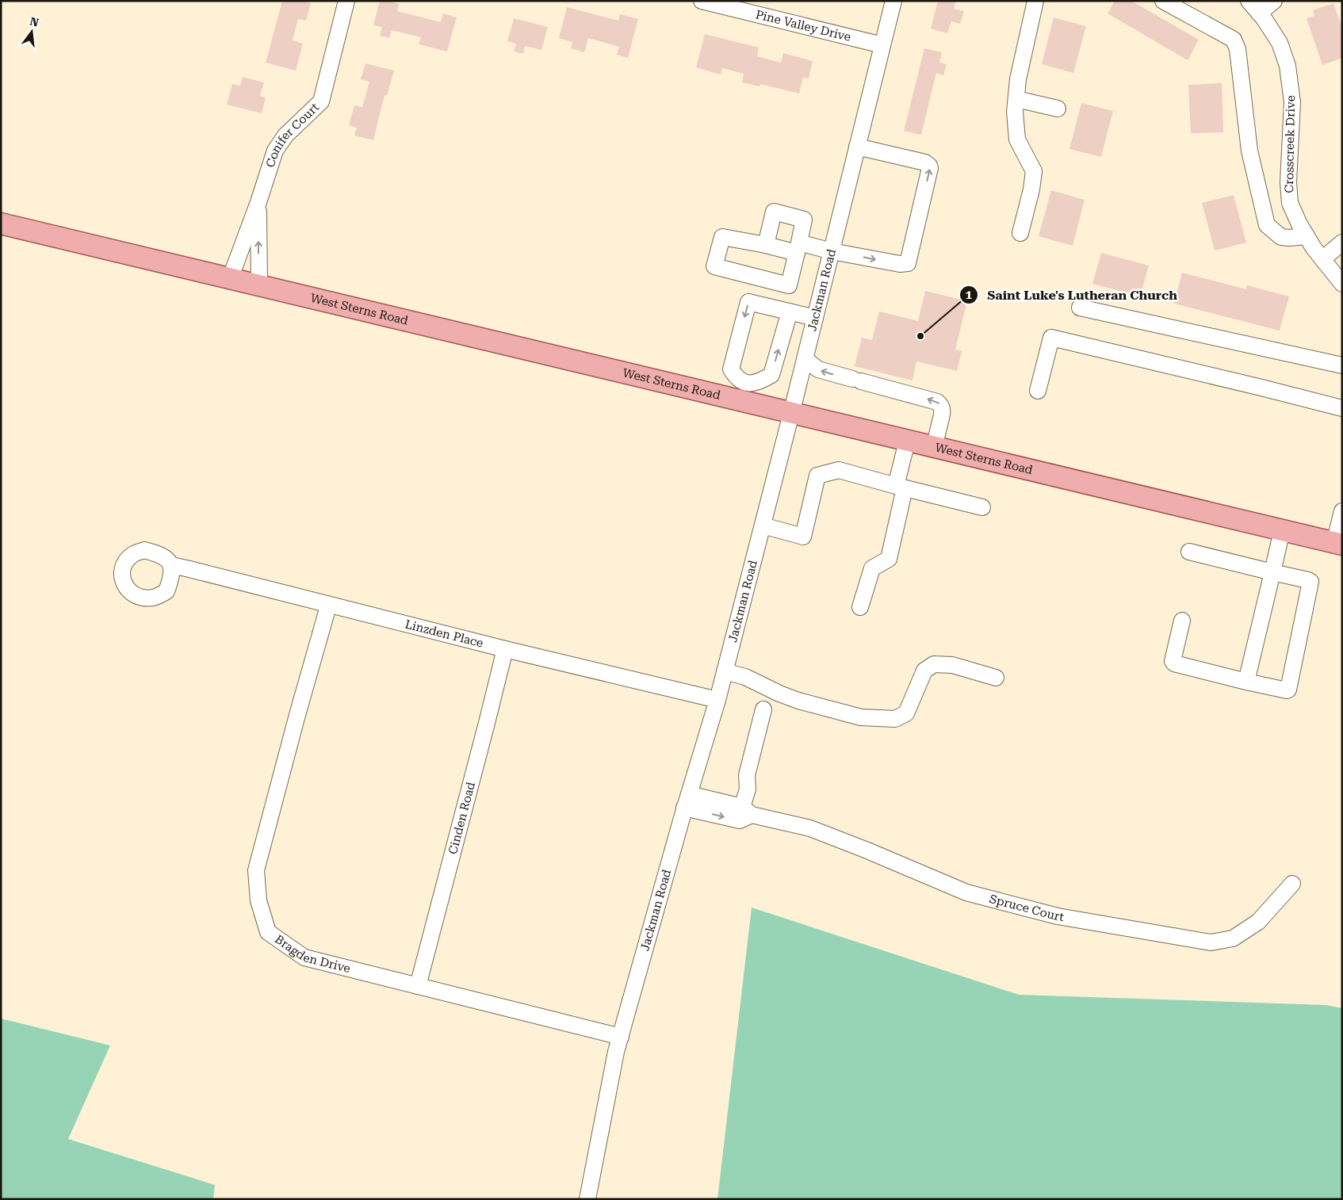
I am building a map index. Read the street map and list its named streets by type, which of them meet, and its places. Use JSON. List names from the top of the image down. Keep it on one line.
{"streets":{"main road":["West Sterns Road"],"street":["Pine Valley Drive","Conifer Court","Crosscreek Drive","Jackman Road","Linzden Place","Cinden Road","Spruce Court","Bragden Drive"]},"crossings":[["Pine Valley Drive","Jackman Road"],["Conifer Court","West Sterns Road"],["Jackman Road","West Sterns Road"],["Jackman Road","Linzden Place"],["Jackman Road","Spruce Court"],["Jackman Road","Bragden Drive"],["Linzden Place","Cinden Road"],["Linzden Place","Bragden Drive"],["Cinden Road","Bragden Drive"]],"places":["Saint Luke's Lutheran Church"],"north":"top"}
